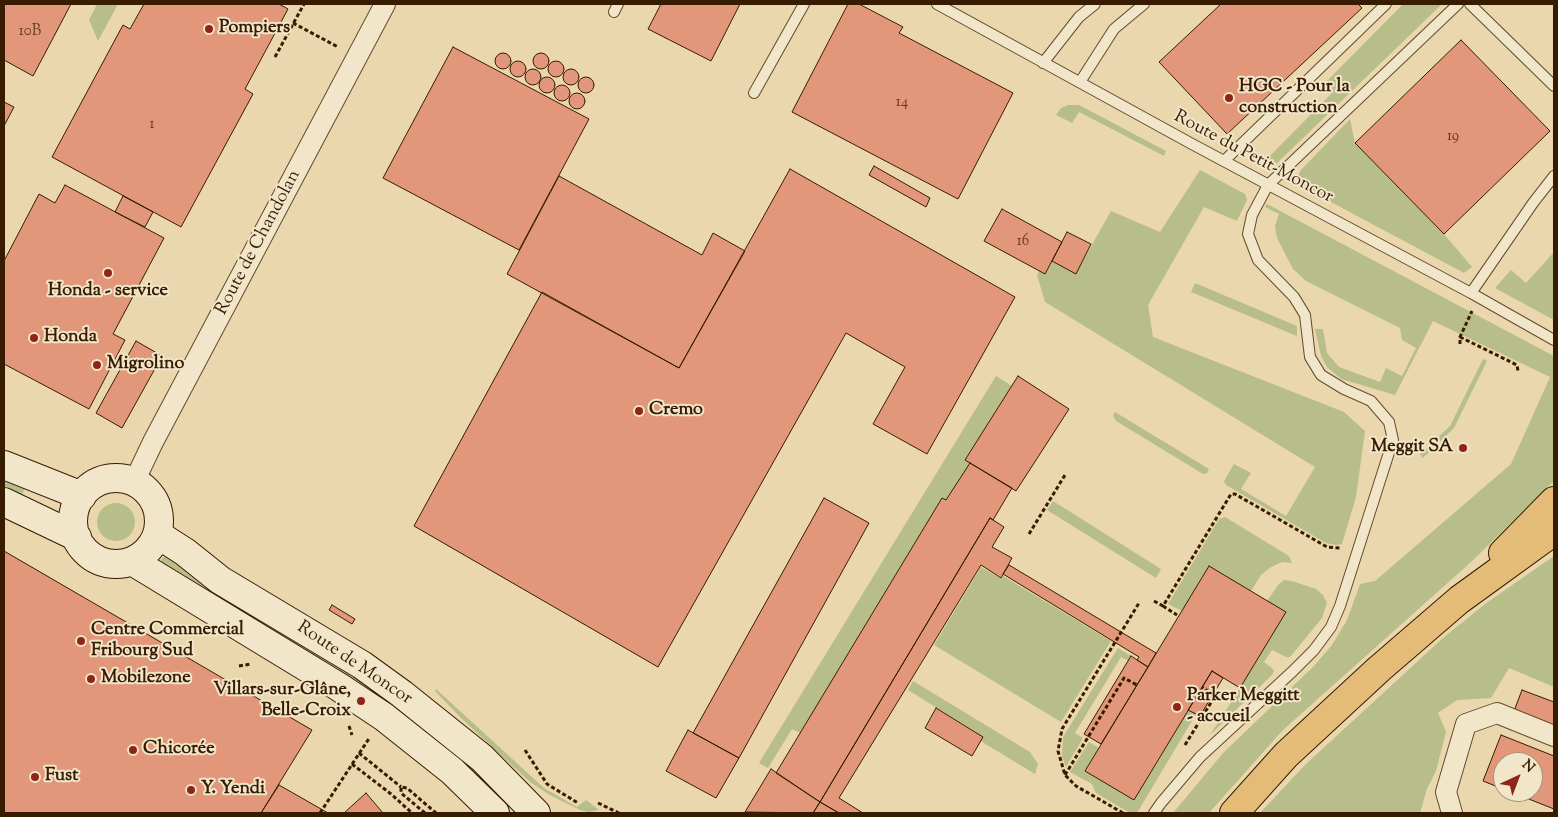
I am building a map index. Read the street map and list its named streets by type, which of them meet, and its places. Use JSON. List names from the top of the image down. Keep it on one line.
{"streets":{"main road":["Route de Moncor"],"street":["Route de Chandolan"],"lane":["Route du Petit-Moncor"]},"crossings":[["Route de Chandolan","Route de Moncor"]],"places":["Pompiers","HGC - Pour la construction","Honda - service","Honda","Migrolino","Cremo","Meggit SA","Centre Commercial Fribourg Sud","Mobilezone","Villars-sur-Glâne, Belle-Croix","Parker Meggitt - accueil","Chicorée","Fust","Y. Yendi"],"house_numbers":["10B","14","1","19","16"],"north":"top right"}
